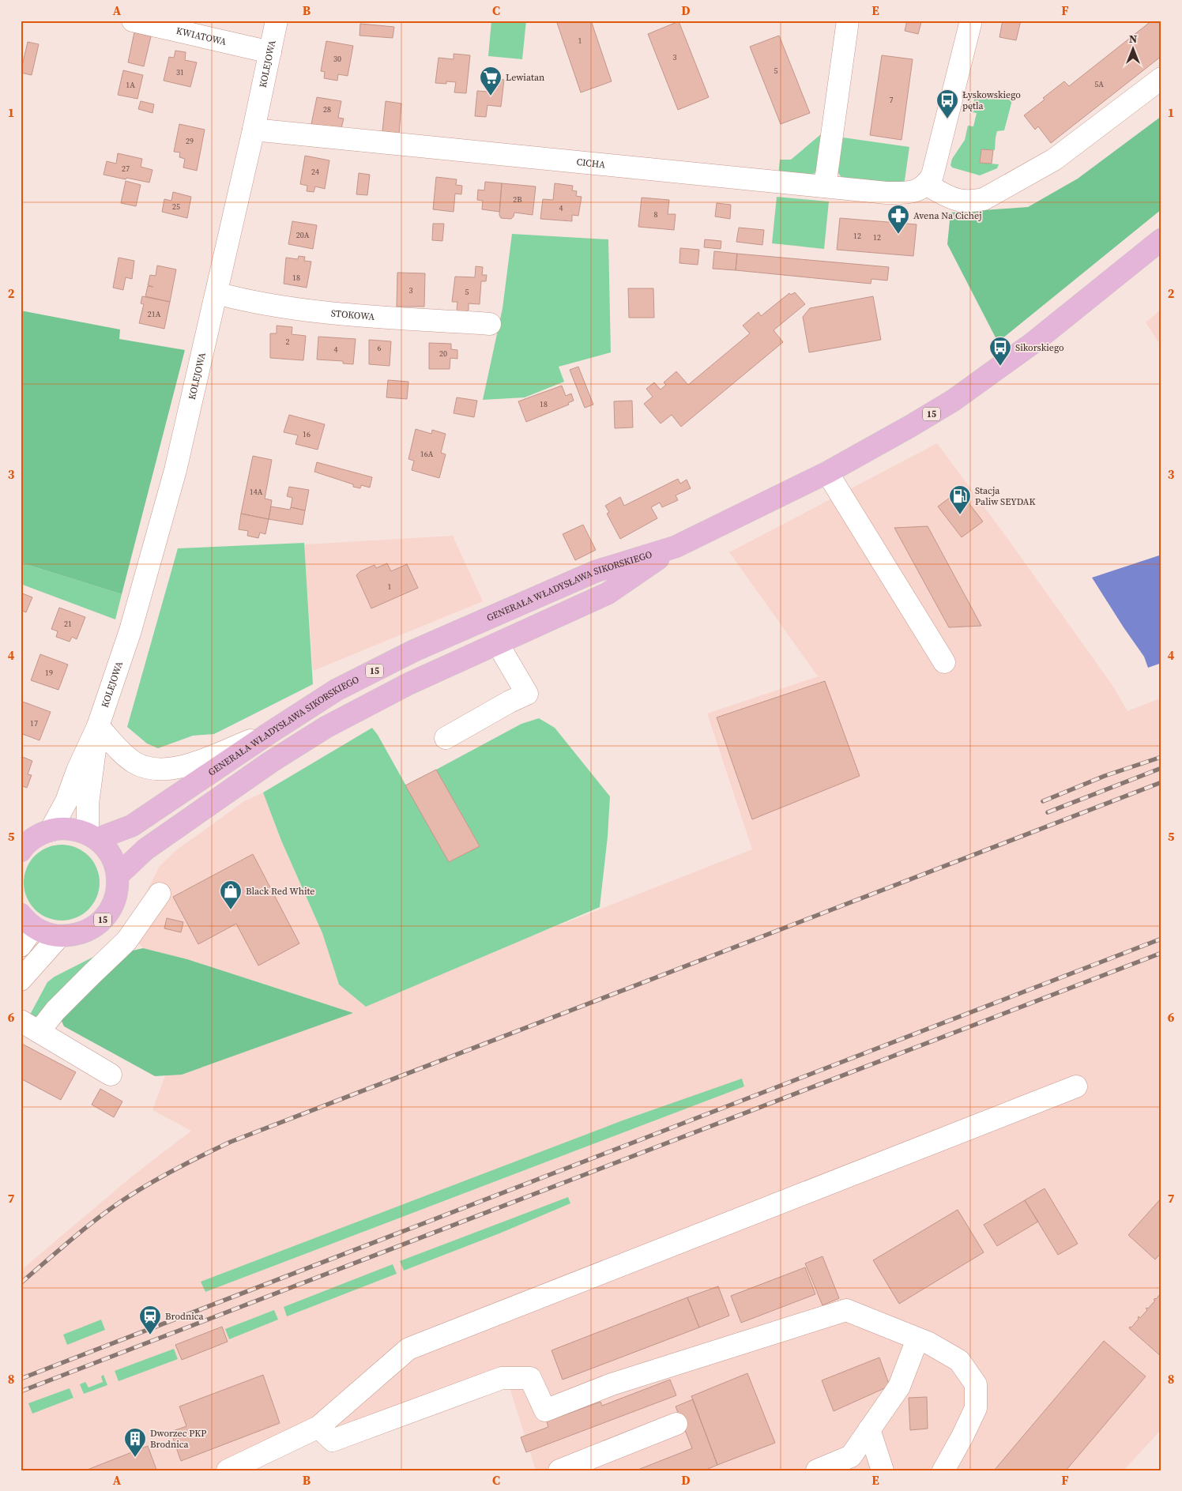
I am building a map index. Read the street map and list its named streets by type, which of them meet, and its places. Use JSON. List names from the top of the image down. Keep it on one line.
{"streets":{"main road":["15","GENERAŁA WŁADYSŁAWA SIKORSKIEGO"],"street":["KWIATOWA","KOLEJOWA","CICHA","STOKOWA"]},"crossings":[["KWIATOWA","KOLEJOWA"],["KOLEJOWA","CICHA"],["KOLEJOWA","STOKOWA"],["KOLEJOWA","15"],["KOLEJOWA","GENERAŁA WŁADYSŁAWA SIKORSKIEGO"],["15","GENERAŁA WŁADYSŁAWA SIKORSKIEGO"]],"places":{"supermarket":["Lewiatan"],"bus stop":["Łyskowskiego pętla","Sikorskiego"],"pharmacy":["Avena Na Cichej"],"fuel station":["Stacja Paliw SEYDAK"],"shop":["Black Red White"],"station":["Brodnica"],"building":["Dworzec PKP Brodnica"]},"house_numbers":["1","3","30","5","31","5A","1A","7","28","29","27","24","2B","25","4","8","20A","12","12","18","3","5","21A","2","6","4","20","18","16","16A","14A","1","21","19","17"],"north":"top","grid":{"columns":["A","B","C","D","E","F"],"rows":["1","2","3","4","5","6","7","8"]}}
